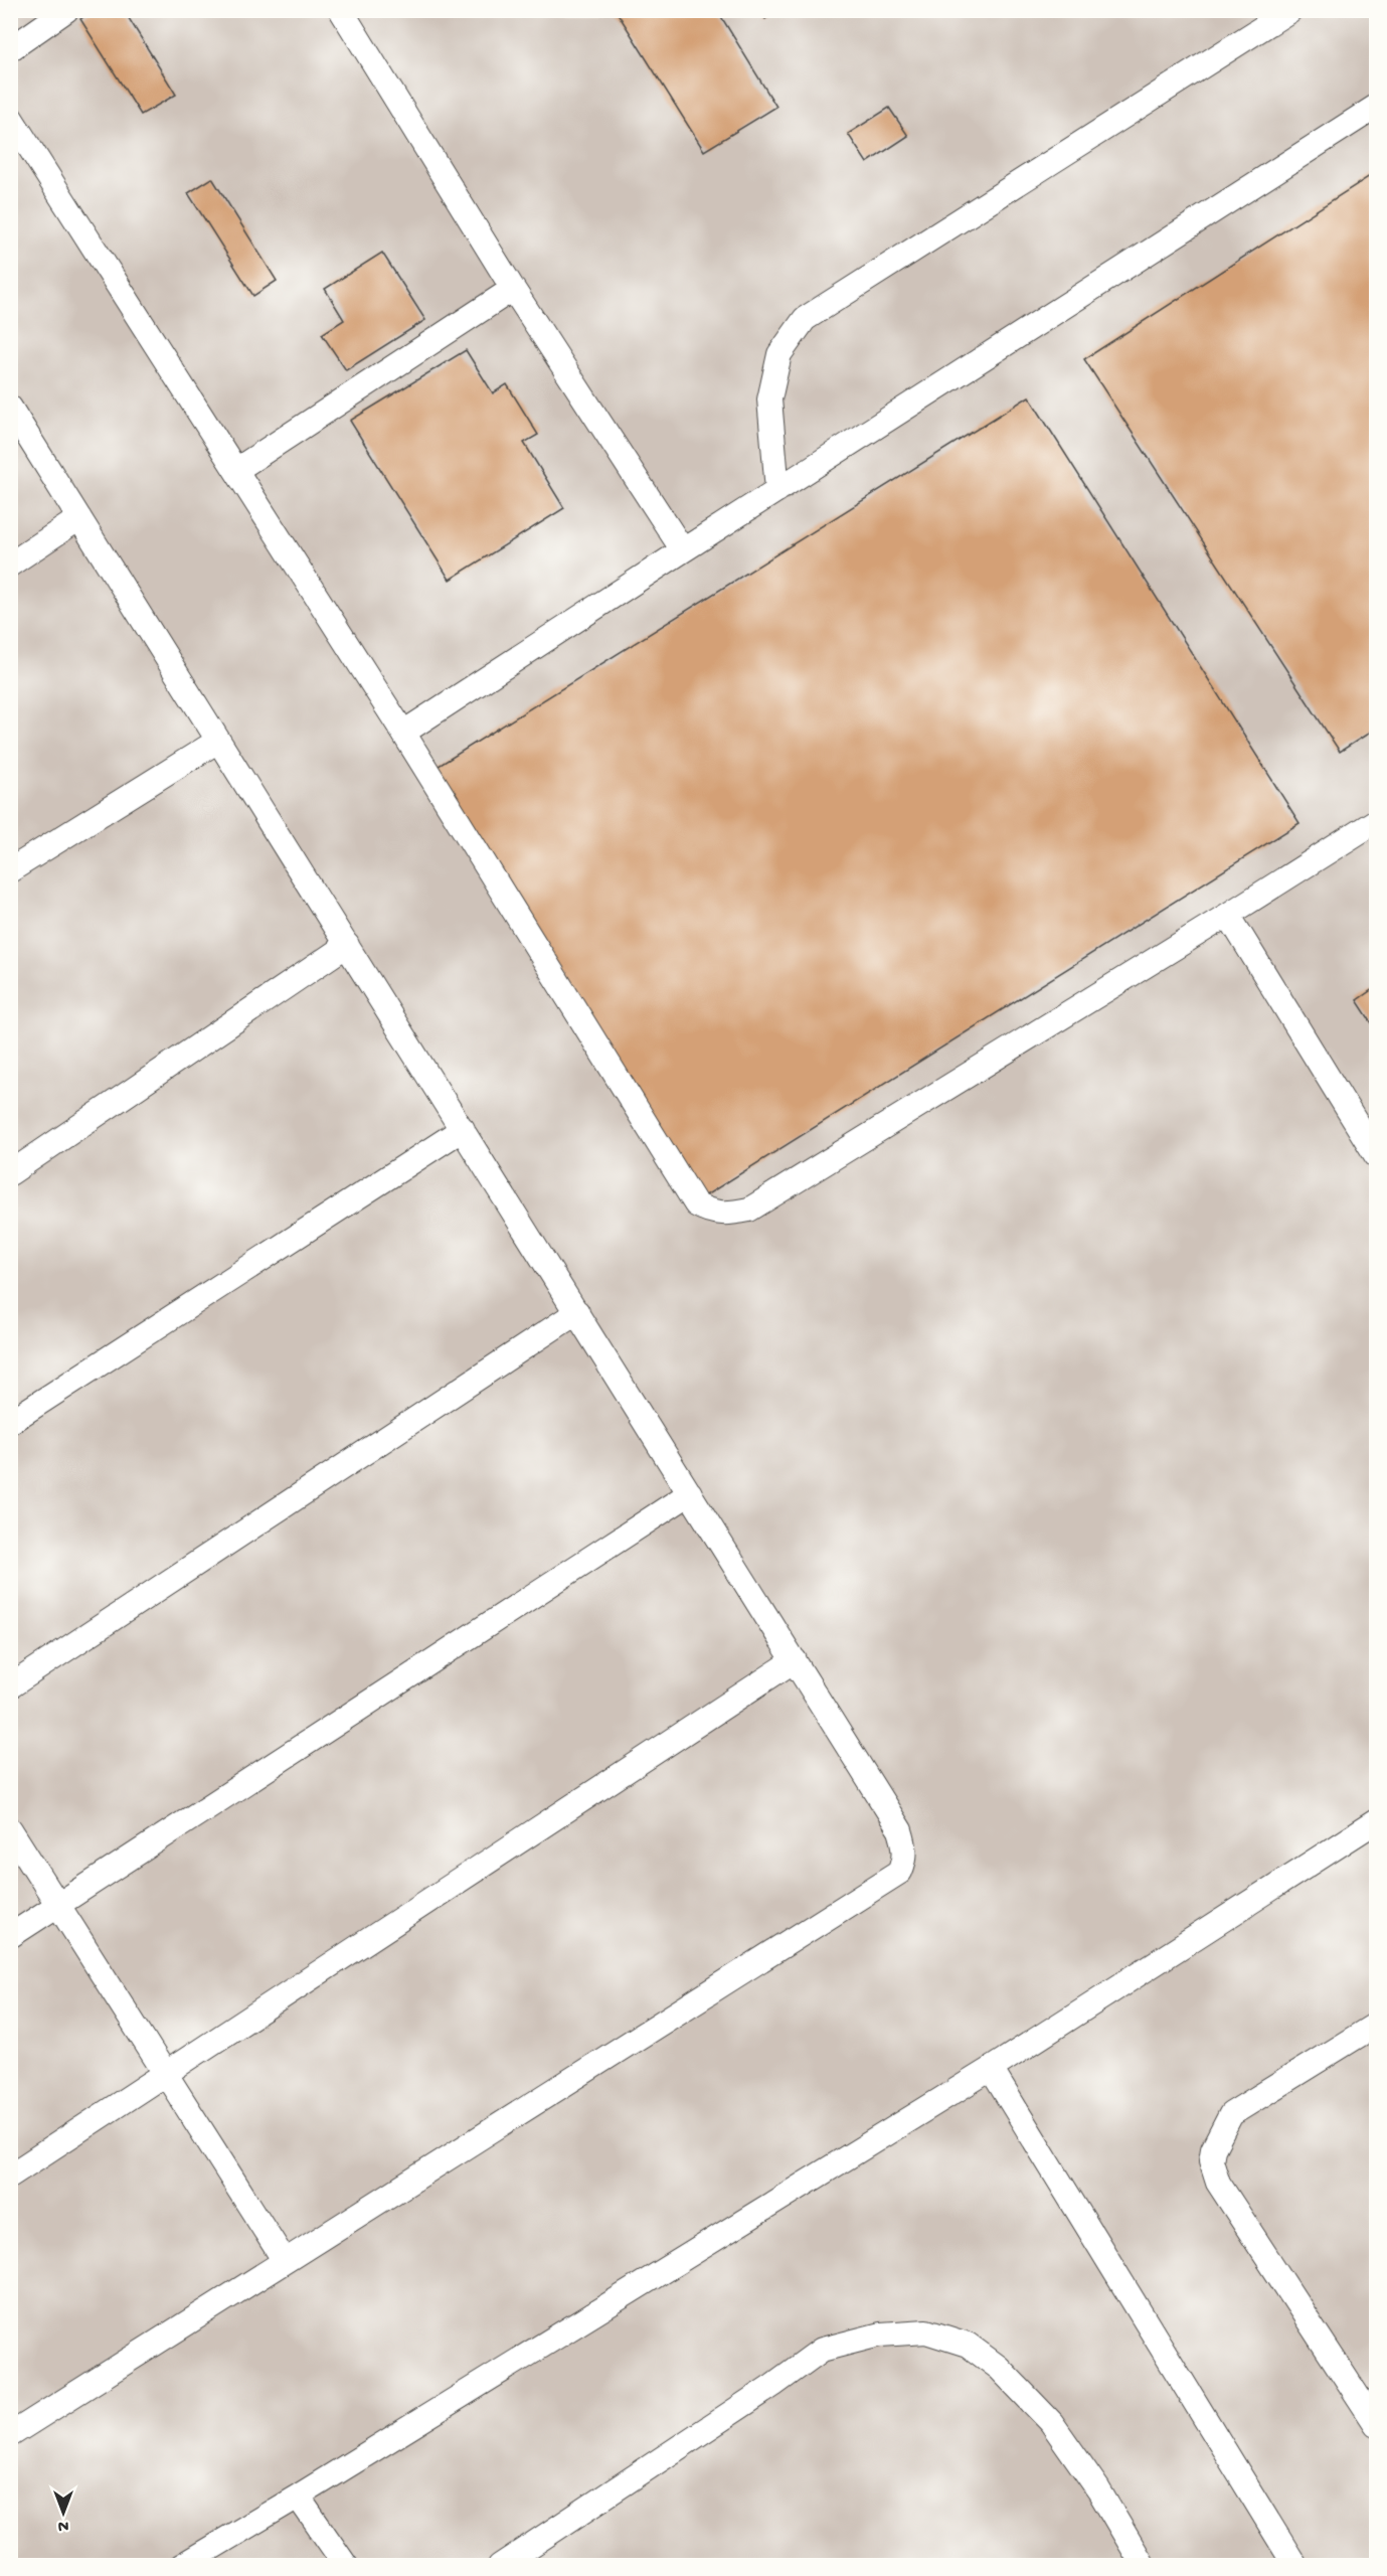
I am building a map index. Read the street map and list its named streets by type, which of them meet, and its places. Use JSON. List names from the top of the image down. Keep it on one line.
{"north":"bottom"}
